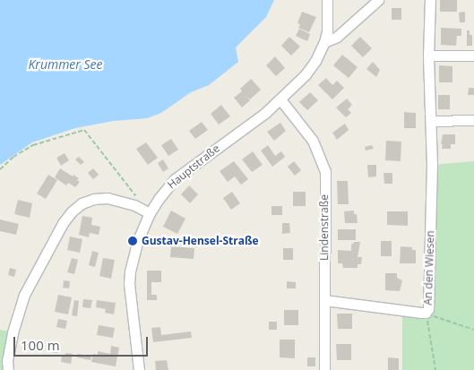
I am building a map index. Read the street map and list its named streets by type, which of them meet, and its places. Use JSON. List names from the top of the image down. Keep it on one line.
{"streets":{"street":["Hauptstraße","Lindenstraße","An den Wiesen"]},"crossings":[["Hauptstraße","Lindenstraße"],["Lindenstraße","An den Wiesen"]],"water":["Krummer See"],"places":["Gustav-Hensel-Straße"],"scale_bar":"100 m"}
